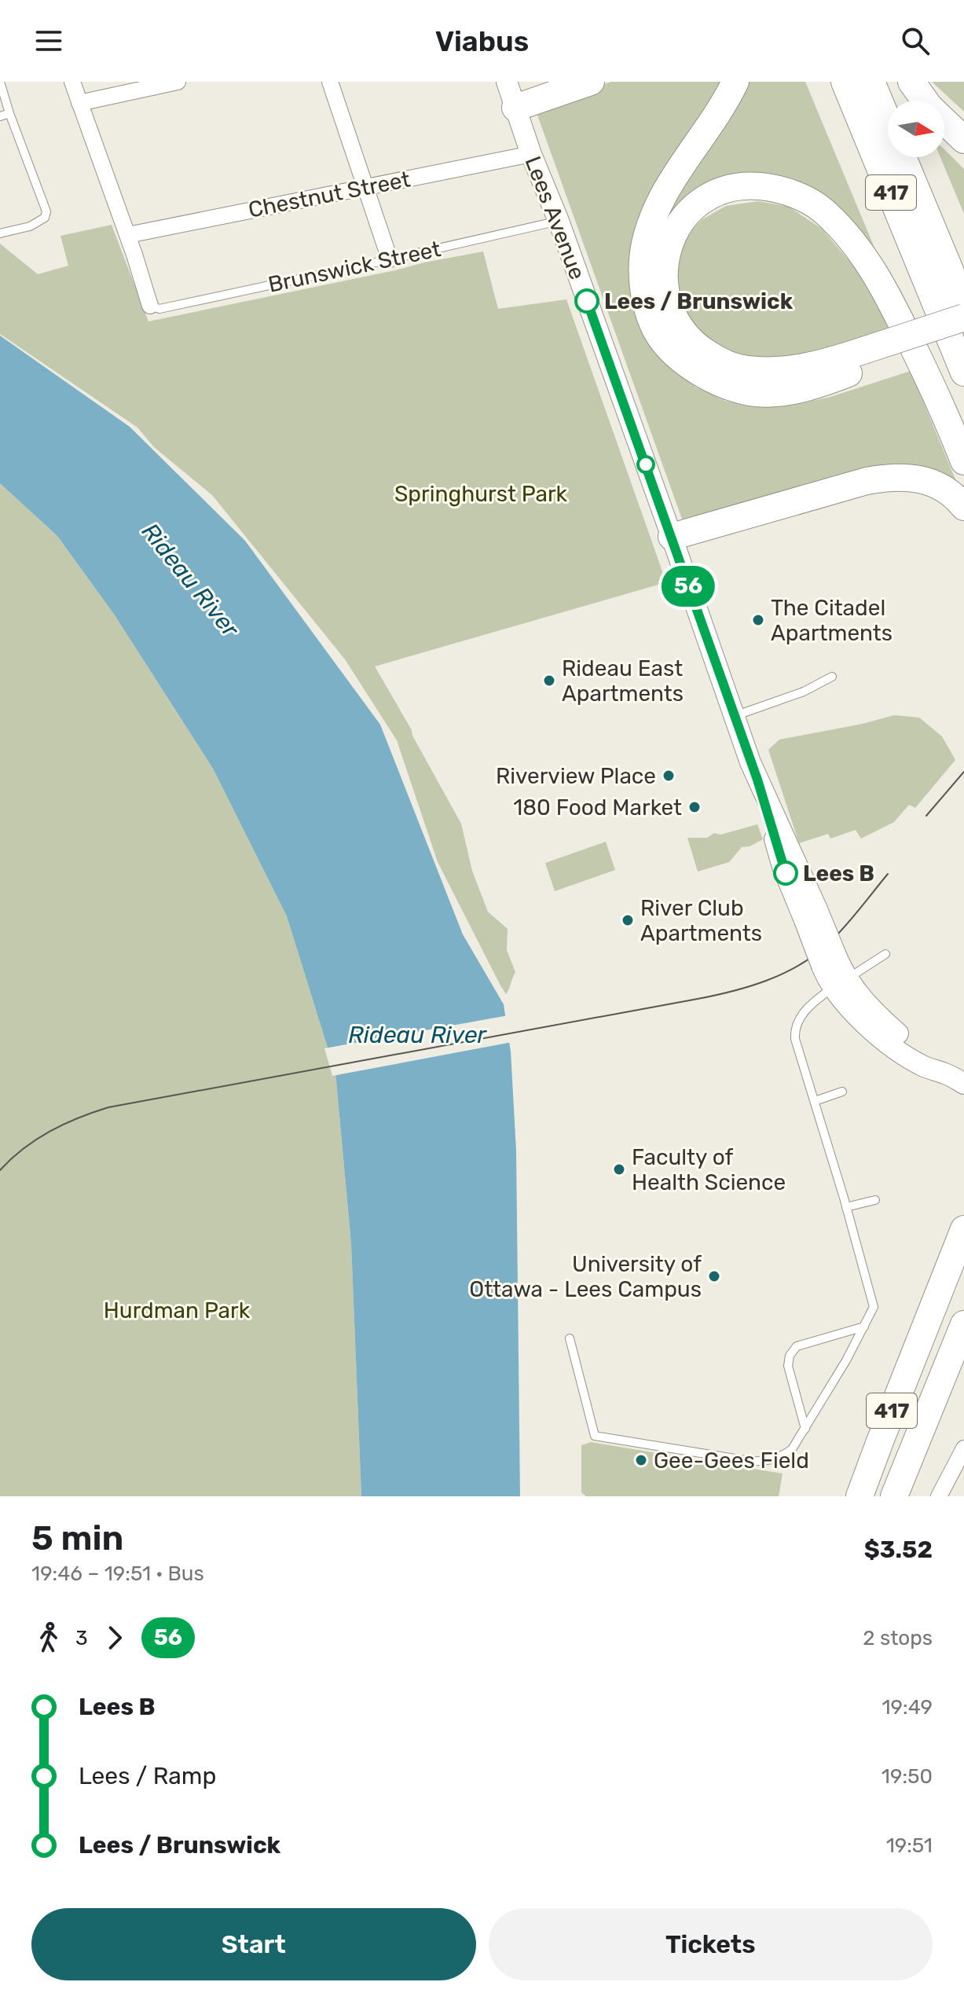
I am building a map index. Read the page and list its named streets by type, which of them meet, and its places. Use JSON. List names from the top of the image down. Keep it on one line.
{"streets":{"highway":["417"],"main road":["Lees Avenue"],"street":["Chestnut Street"],"lane":["Brunswick Street"]},"crossings":[["Chestnut Street","Lees Avenue"],["Lees Avenue","Brunswick Street"]],"water":["Rideau River"],"parks":["Springhurst Park","Hurdman Park"],"places":["Lees / Brunswick","The Citadel Apartments","Rideau East Apartments","Riverview Place","180 Food Market","Lees B","River Club Apartments","Faculty of Health Science","University of Ottawa - Lees Campus","Gee-Gees Field"],"lines":["bus line 56"],"north":"right","page":{"header":"Viabus","on_map":"56","heading":["5 min","19:46 – 19:51 · Bus","$3.52"],"legs":["3","56","2 stops"],"list":[{"name":"Lees B","value":"19:49"},{"name":"Lees / Ramp","value":"19:50"},{"name":"Lees / Brunswick","value":"19:51"}],"buttons":["Start","Tickets"]}}
